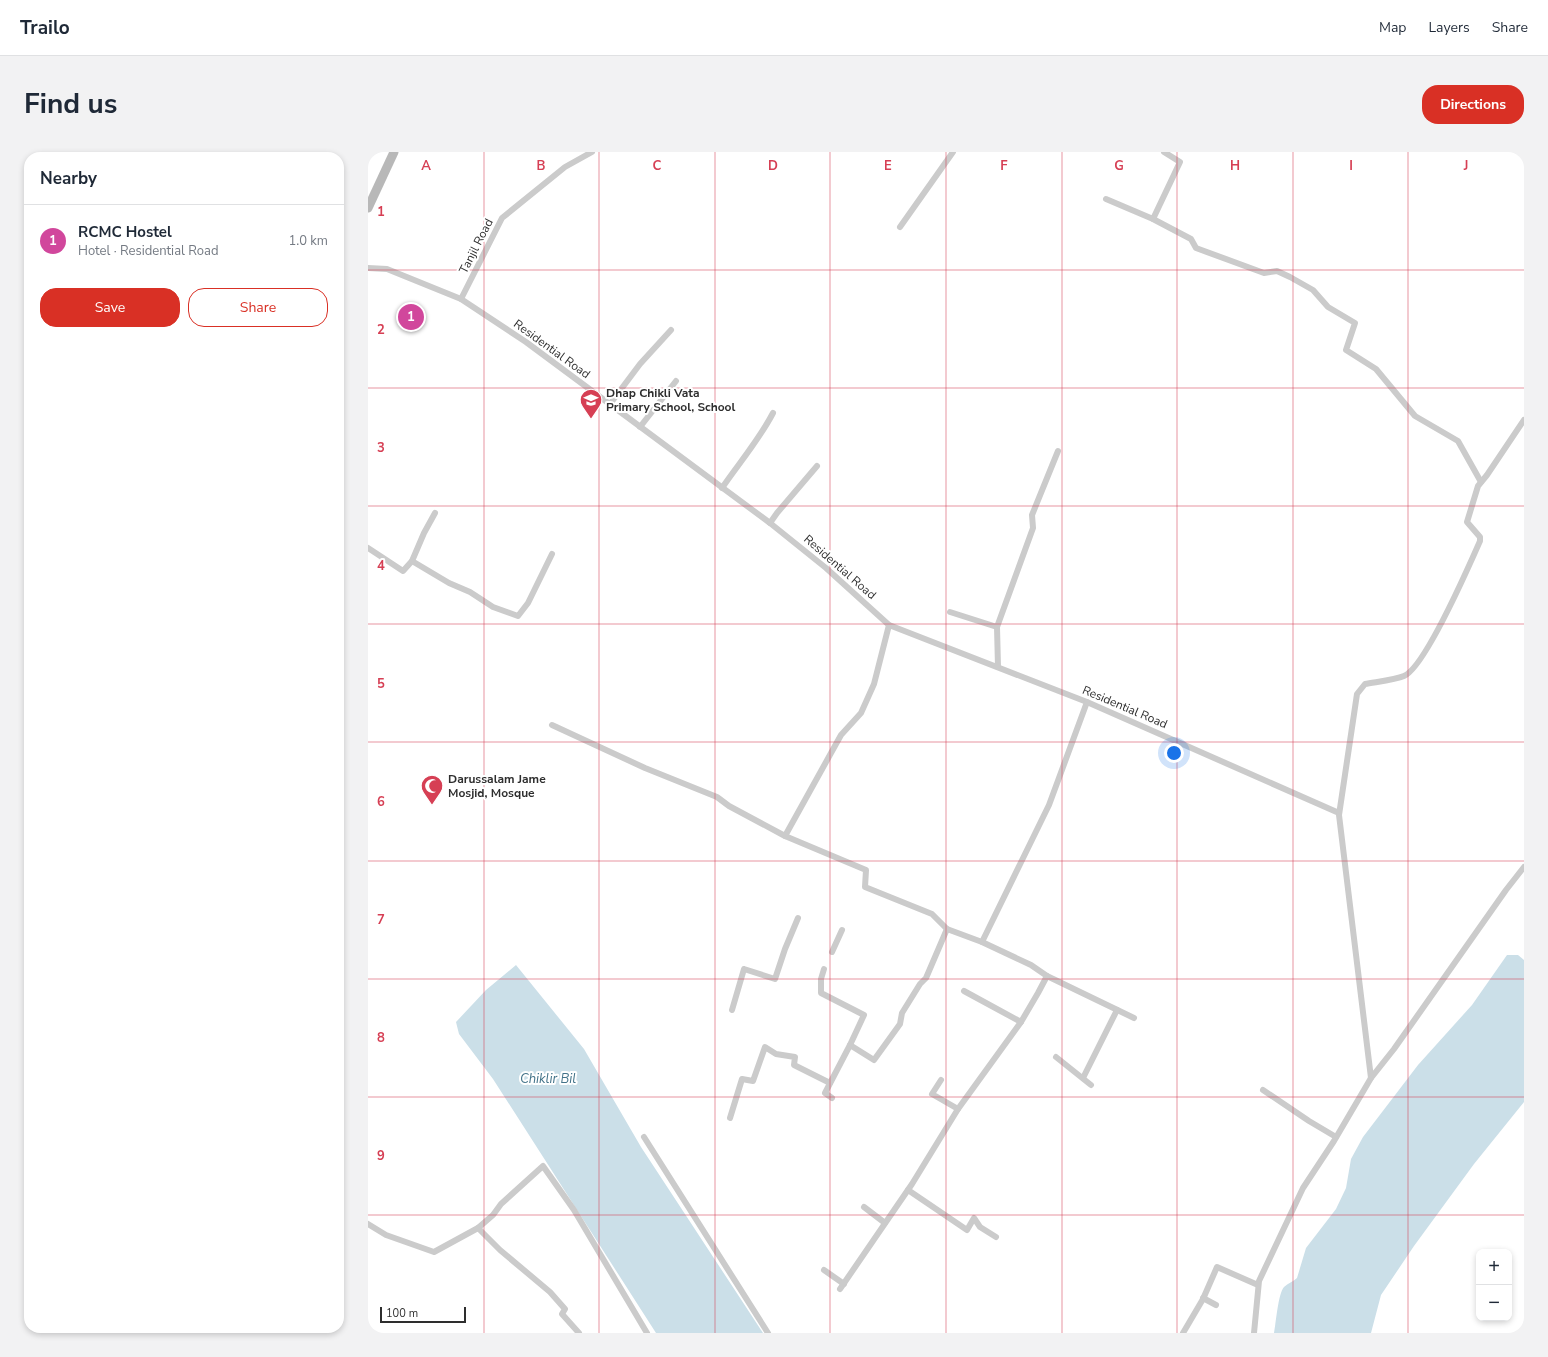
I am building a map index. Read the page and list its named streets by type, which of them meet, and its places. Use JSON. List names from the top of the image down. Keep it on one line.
{"streets":{"street":["Tanjil Road","Residential Road"]},"crossings":[["Tanjil Road","Residential Road"]],"water":["Chiklir Bil"],"places":{"school or university":["Dhap Chikli Vata Primary School, School"],"mosque":["Darussalam Jame Mosjid, Mosque"]},"scale_bar":"100 m","page":{"header":"Trailo","nav":["Map","Layers","Share"],"title":"Find us","buttons":["Directions",["Save","Share"]],"heading":"Nearby","list":[{"mark":"1","name":"RCMC Hostel","note":"Hotel · Residential Road","value":"1.0 km"}],"pins":"1","map_buttons":["+","−"],"scale":"100 m"},"grid":{"columns":["A","B","C","D","E","F","G","H","I","J"],"rows":["1","2","3","4","5","6","7","8","9"]}}
